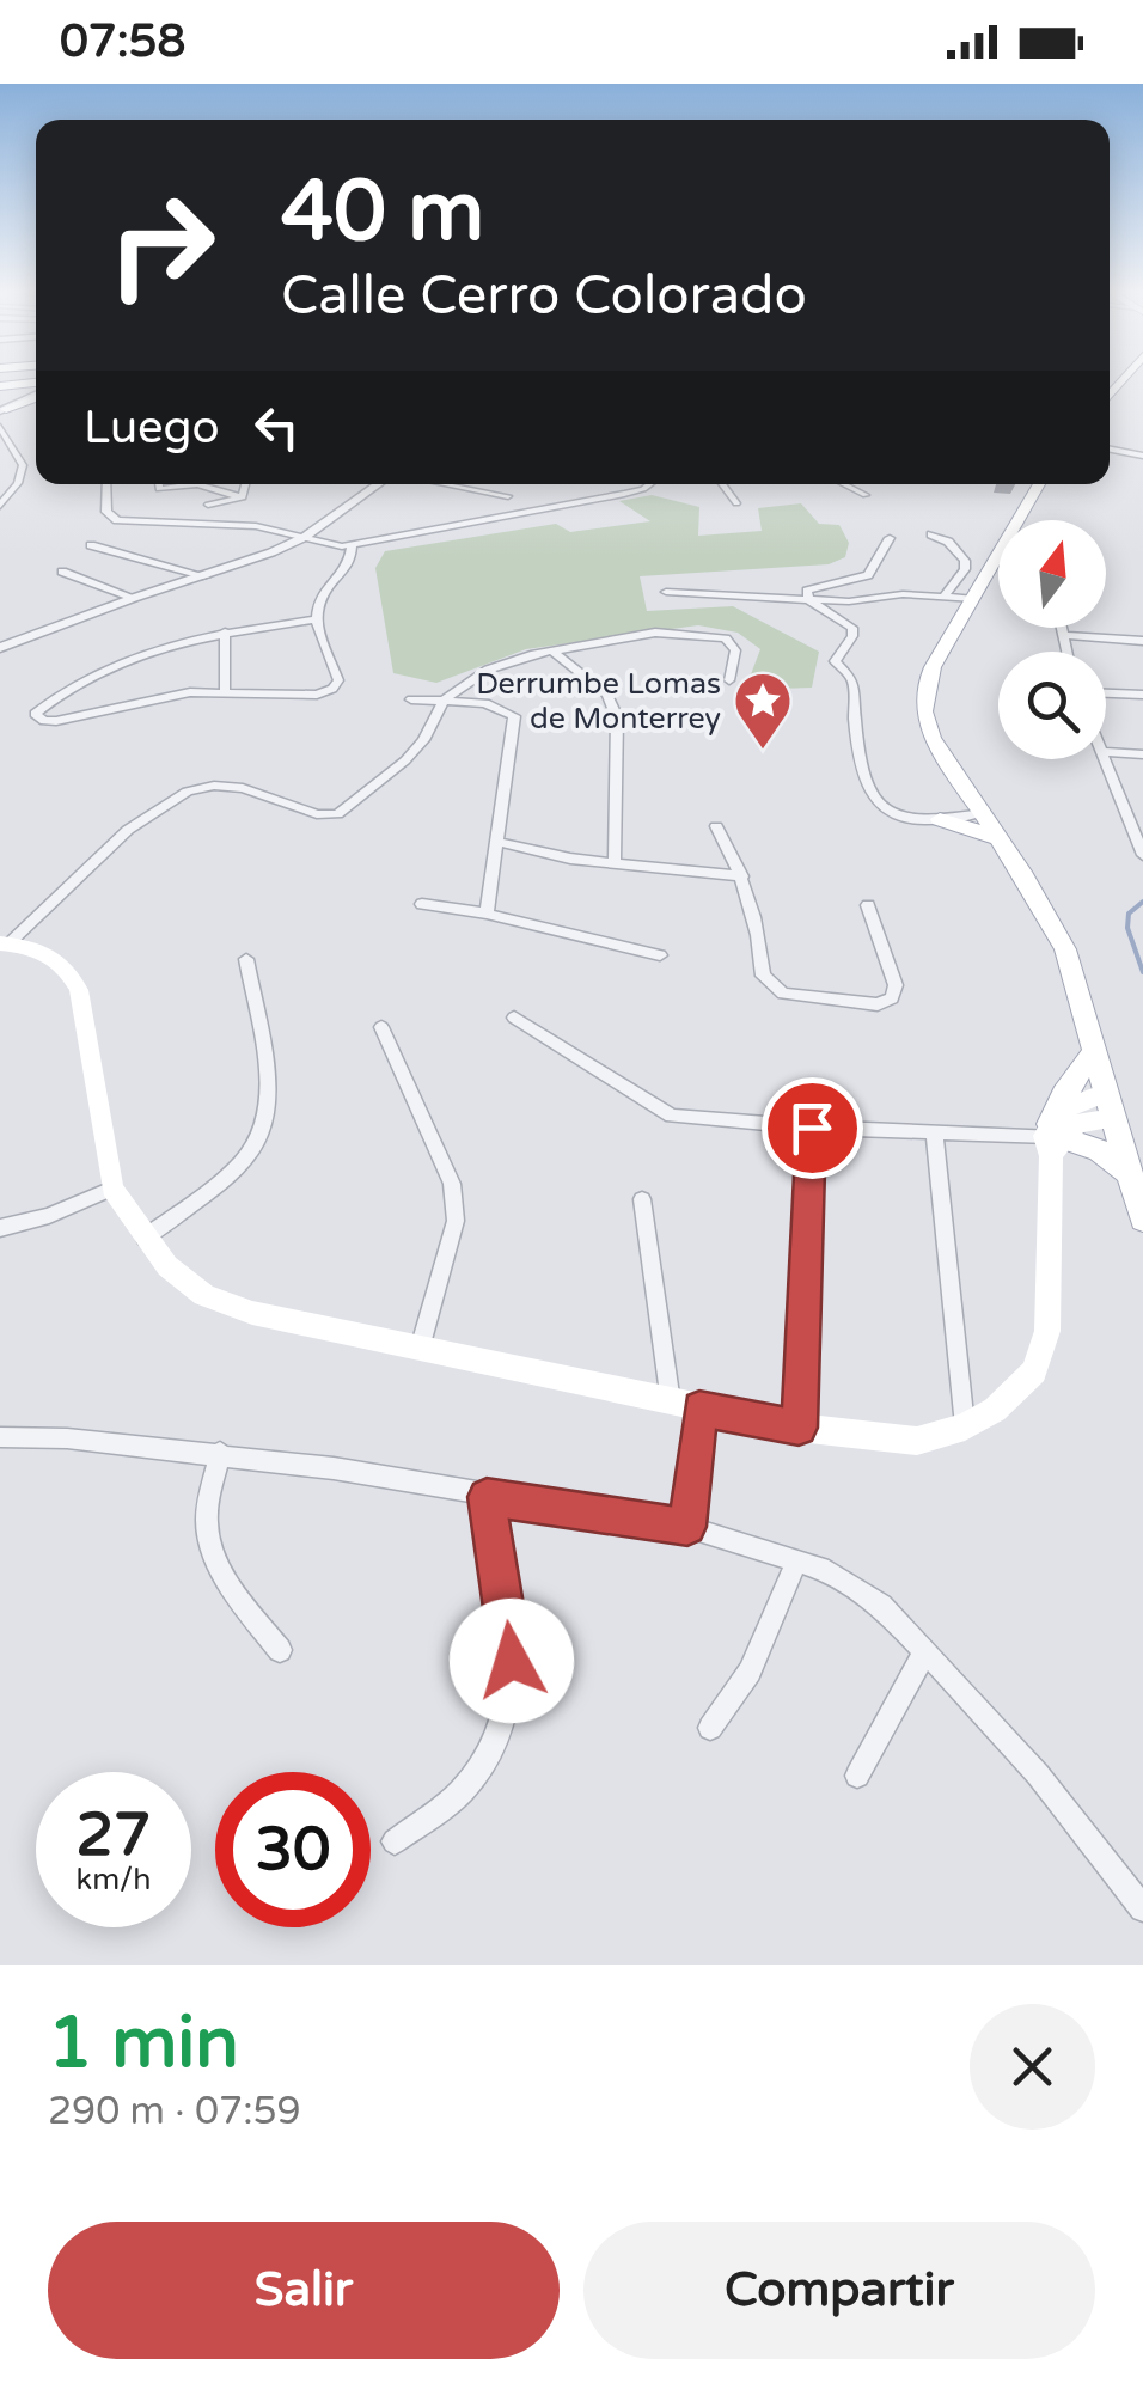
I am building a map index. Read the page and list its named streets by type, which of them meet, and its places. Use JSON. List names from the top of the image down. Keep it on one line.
{"places":{"place":["Derrumbe Lomas de Monterrey"]},"north":"top","page":{"status":"07:58","turn":["40 m","Calle Cerro Colorado"],"then":"Luego","speed":"27 km/h","limit":"30","heading":["1 min","290 m · 07:59"],"buttons":["Salir","Compartir"]}}
